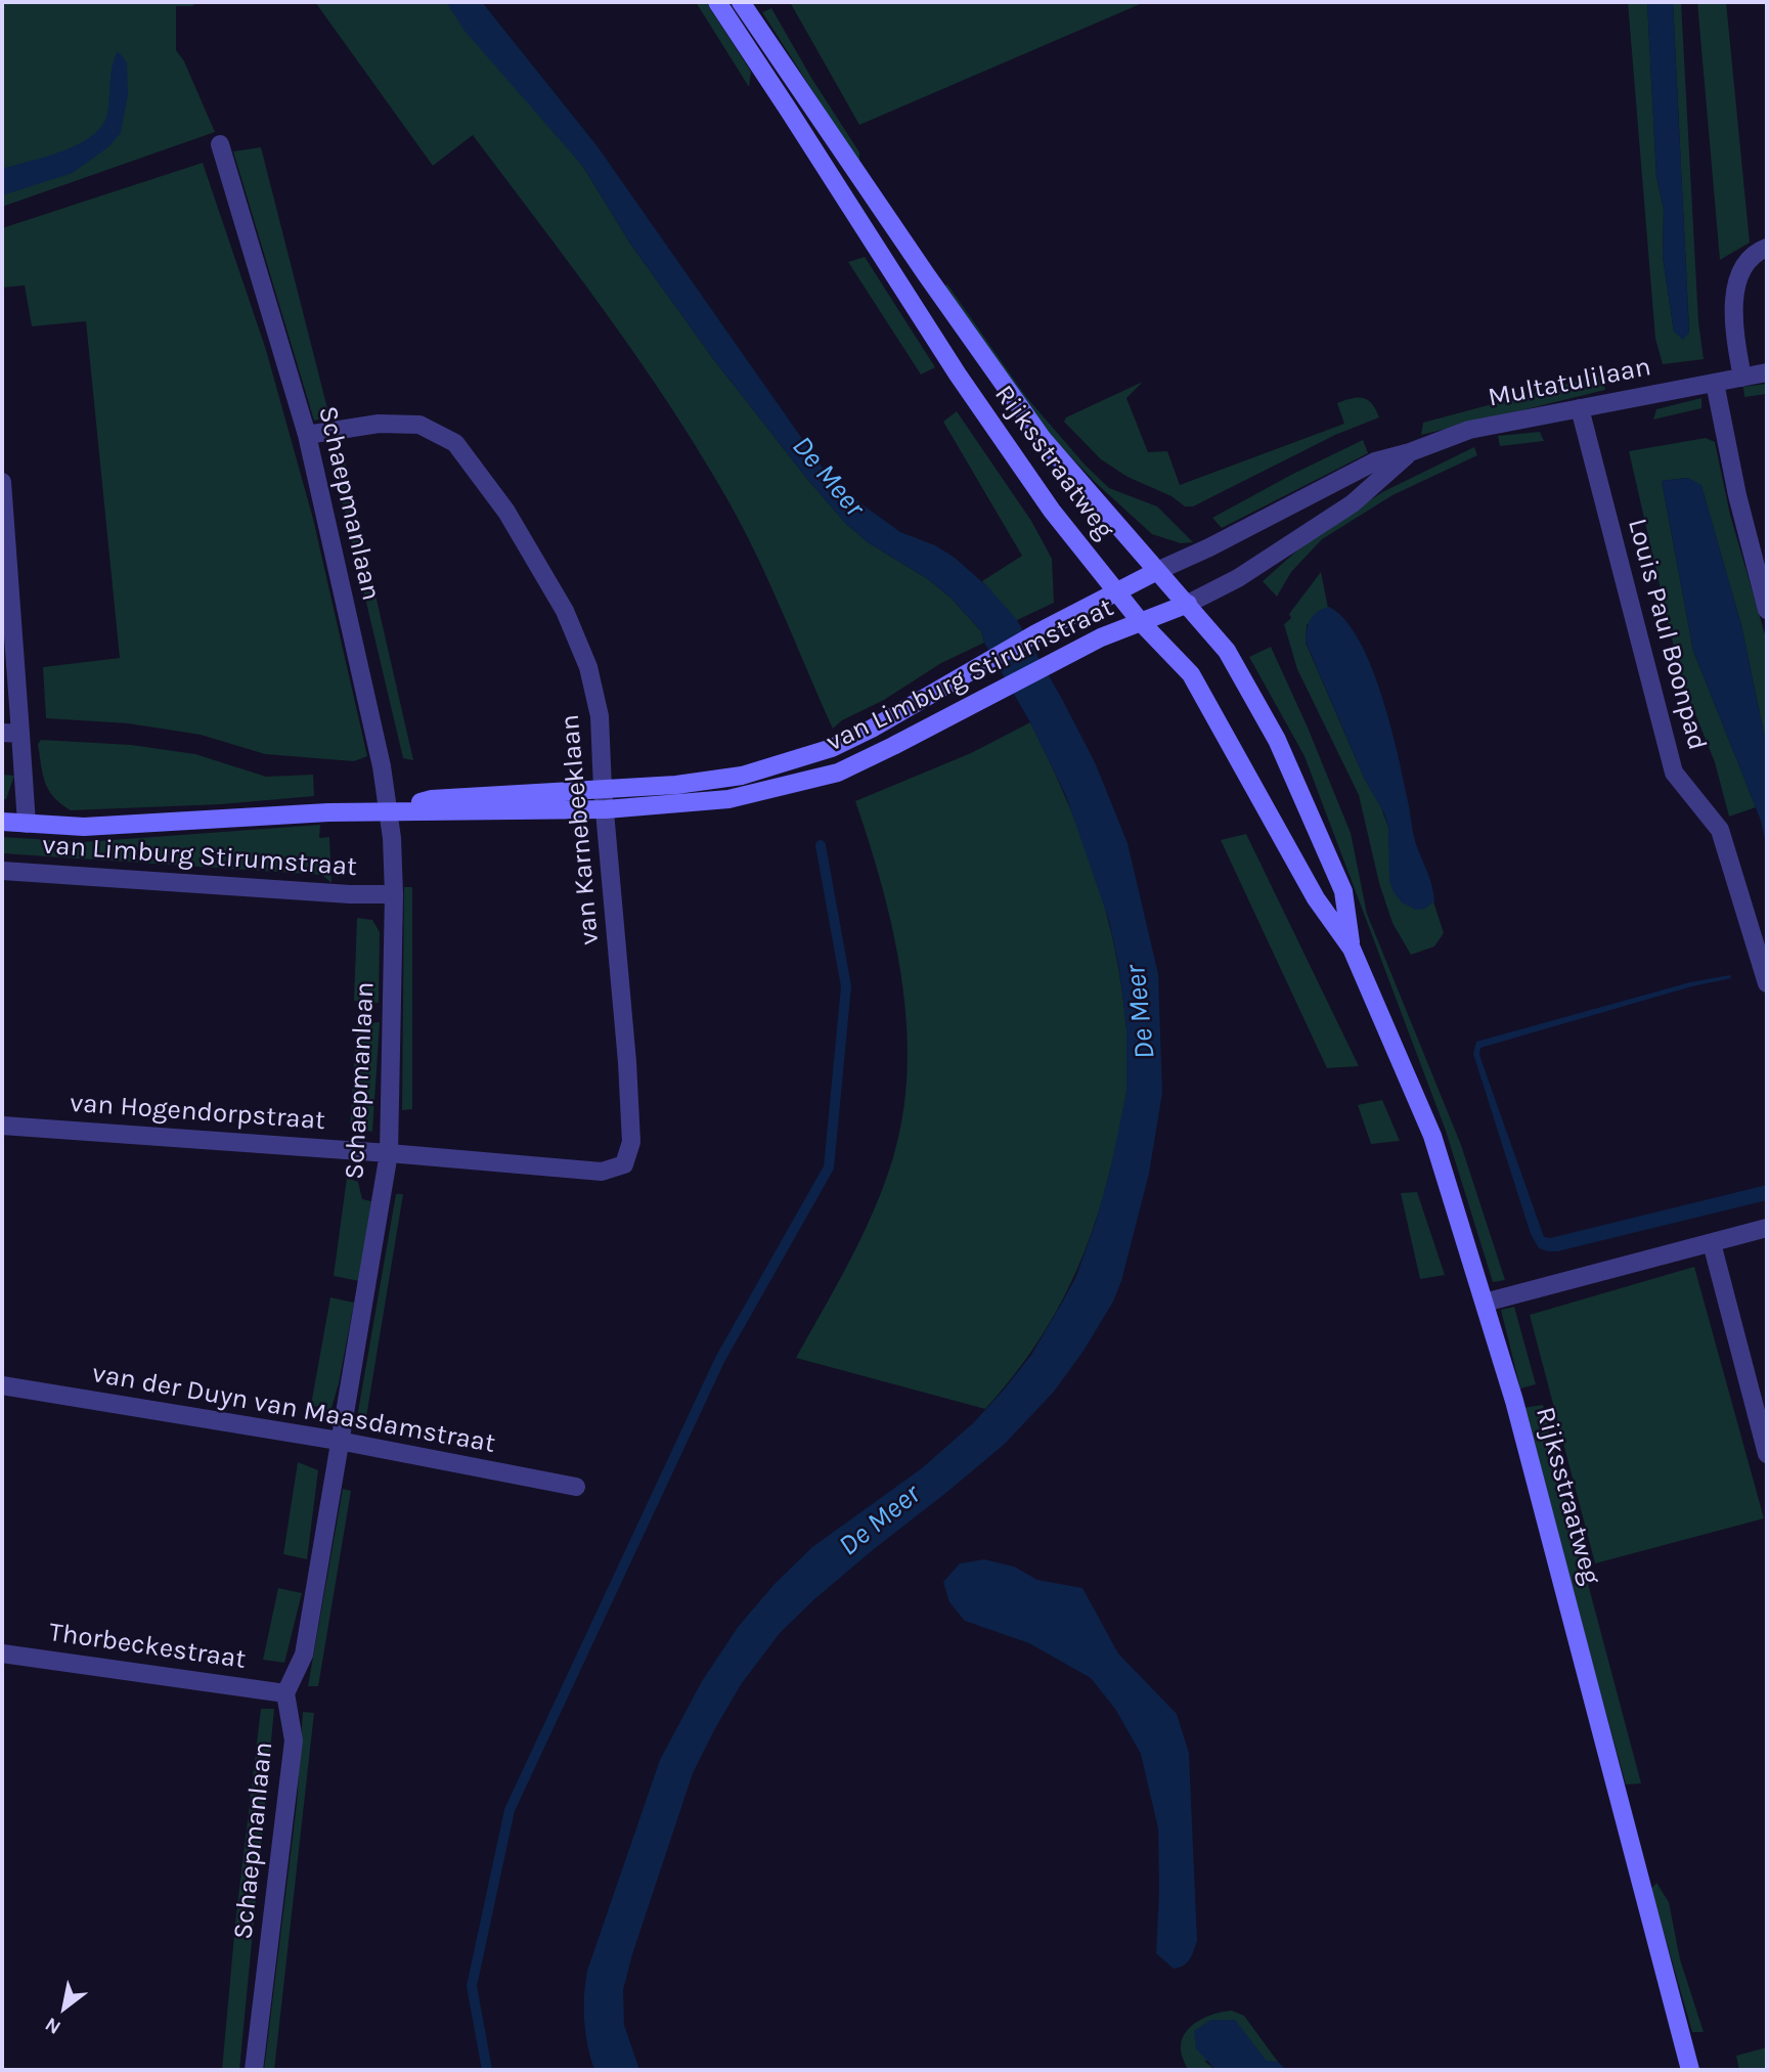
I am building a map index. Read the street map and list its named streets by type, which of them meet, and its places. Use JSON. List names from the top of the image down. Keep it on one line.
{"streets":{"street":["Multatulilaan","Rijksstraatweg","Schaepmanlaan","Louis Paul Boonpad","van Limburg Stirumstraat","van Karnebeeklaan","van Hogendorpstraat","van der Duyn van Maasdamstraat","Thorbeckestraat"]},"crossings":[["Multatulilaan","Rijksstraatweg"],["Multatulilaan","Louis Paul Boonpad"],["Multatulilaan","van Limburg Stirumstraat"],["Rijksstraatweg","van Limburg Stirumstraat"],["Schaepmanlaan","van Limburg Stirumstraat"],["Schaepmanlaan","van Karnebeeklaan"],["Schaepmanlaan","van Hogendorpstraat"],["Schaepmanlaan","van der Duyn van Maasdamstraat"],["Schaepmanlaan","Thorbeckestraat"],["van Limburg Stirumstraat","van Karnebeeklaan"],["van Karnebeeklaan","van Hogendorpstraat"]],"water":["De Meer"],"north":"bottom left"}
